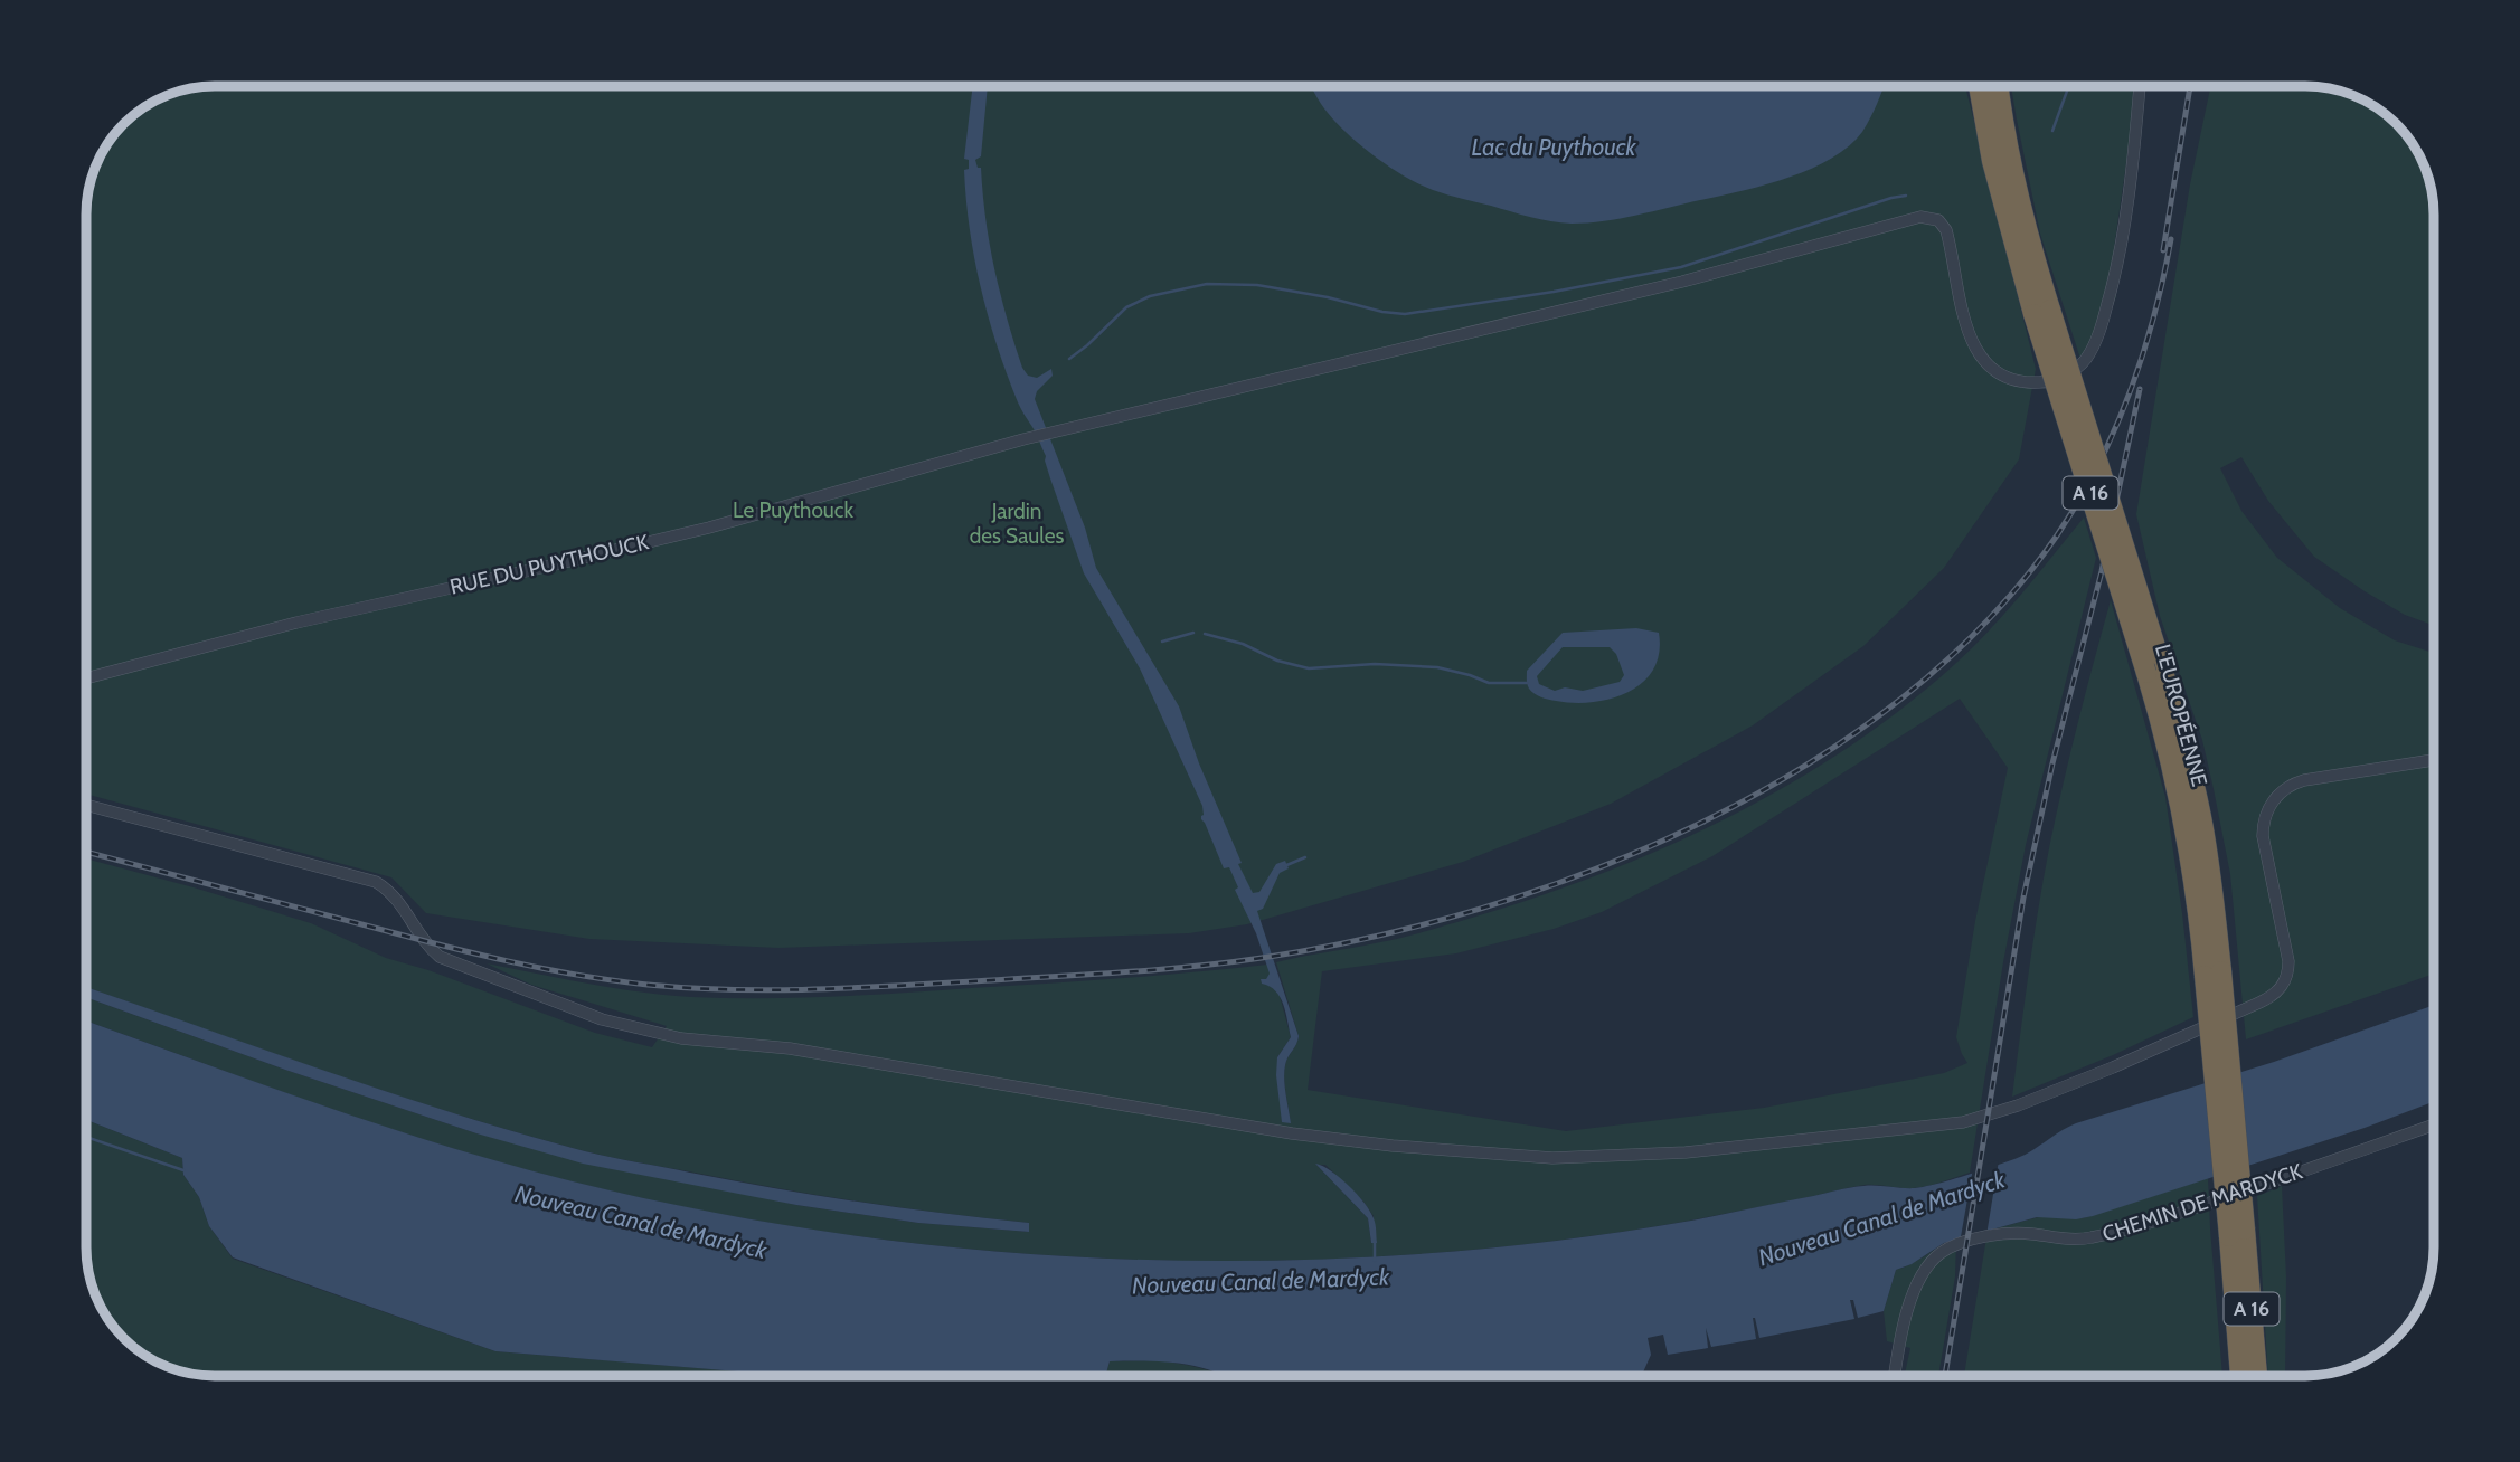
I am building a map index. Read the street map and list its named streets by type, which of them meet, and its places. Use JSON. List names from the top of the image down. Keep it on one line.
{"streets":{"highway":["A 16","L'EUROPÉENNE"],"street":["RUE DU PUYTHOUCK","CHEMIN DE MARDYCK"]},"water":["Lac du Puythouck","Nouveau Canal de Mardyck"],"parks":["Le Puythouck","Jardin des Saules"]}
